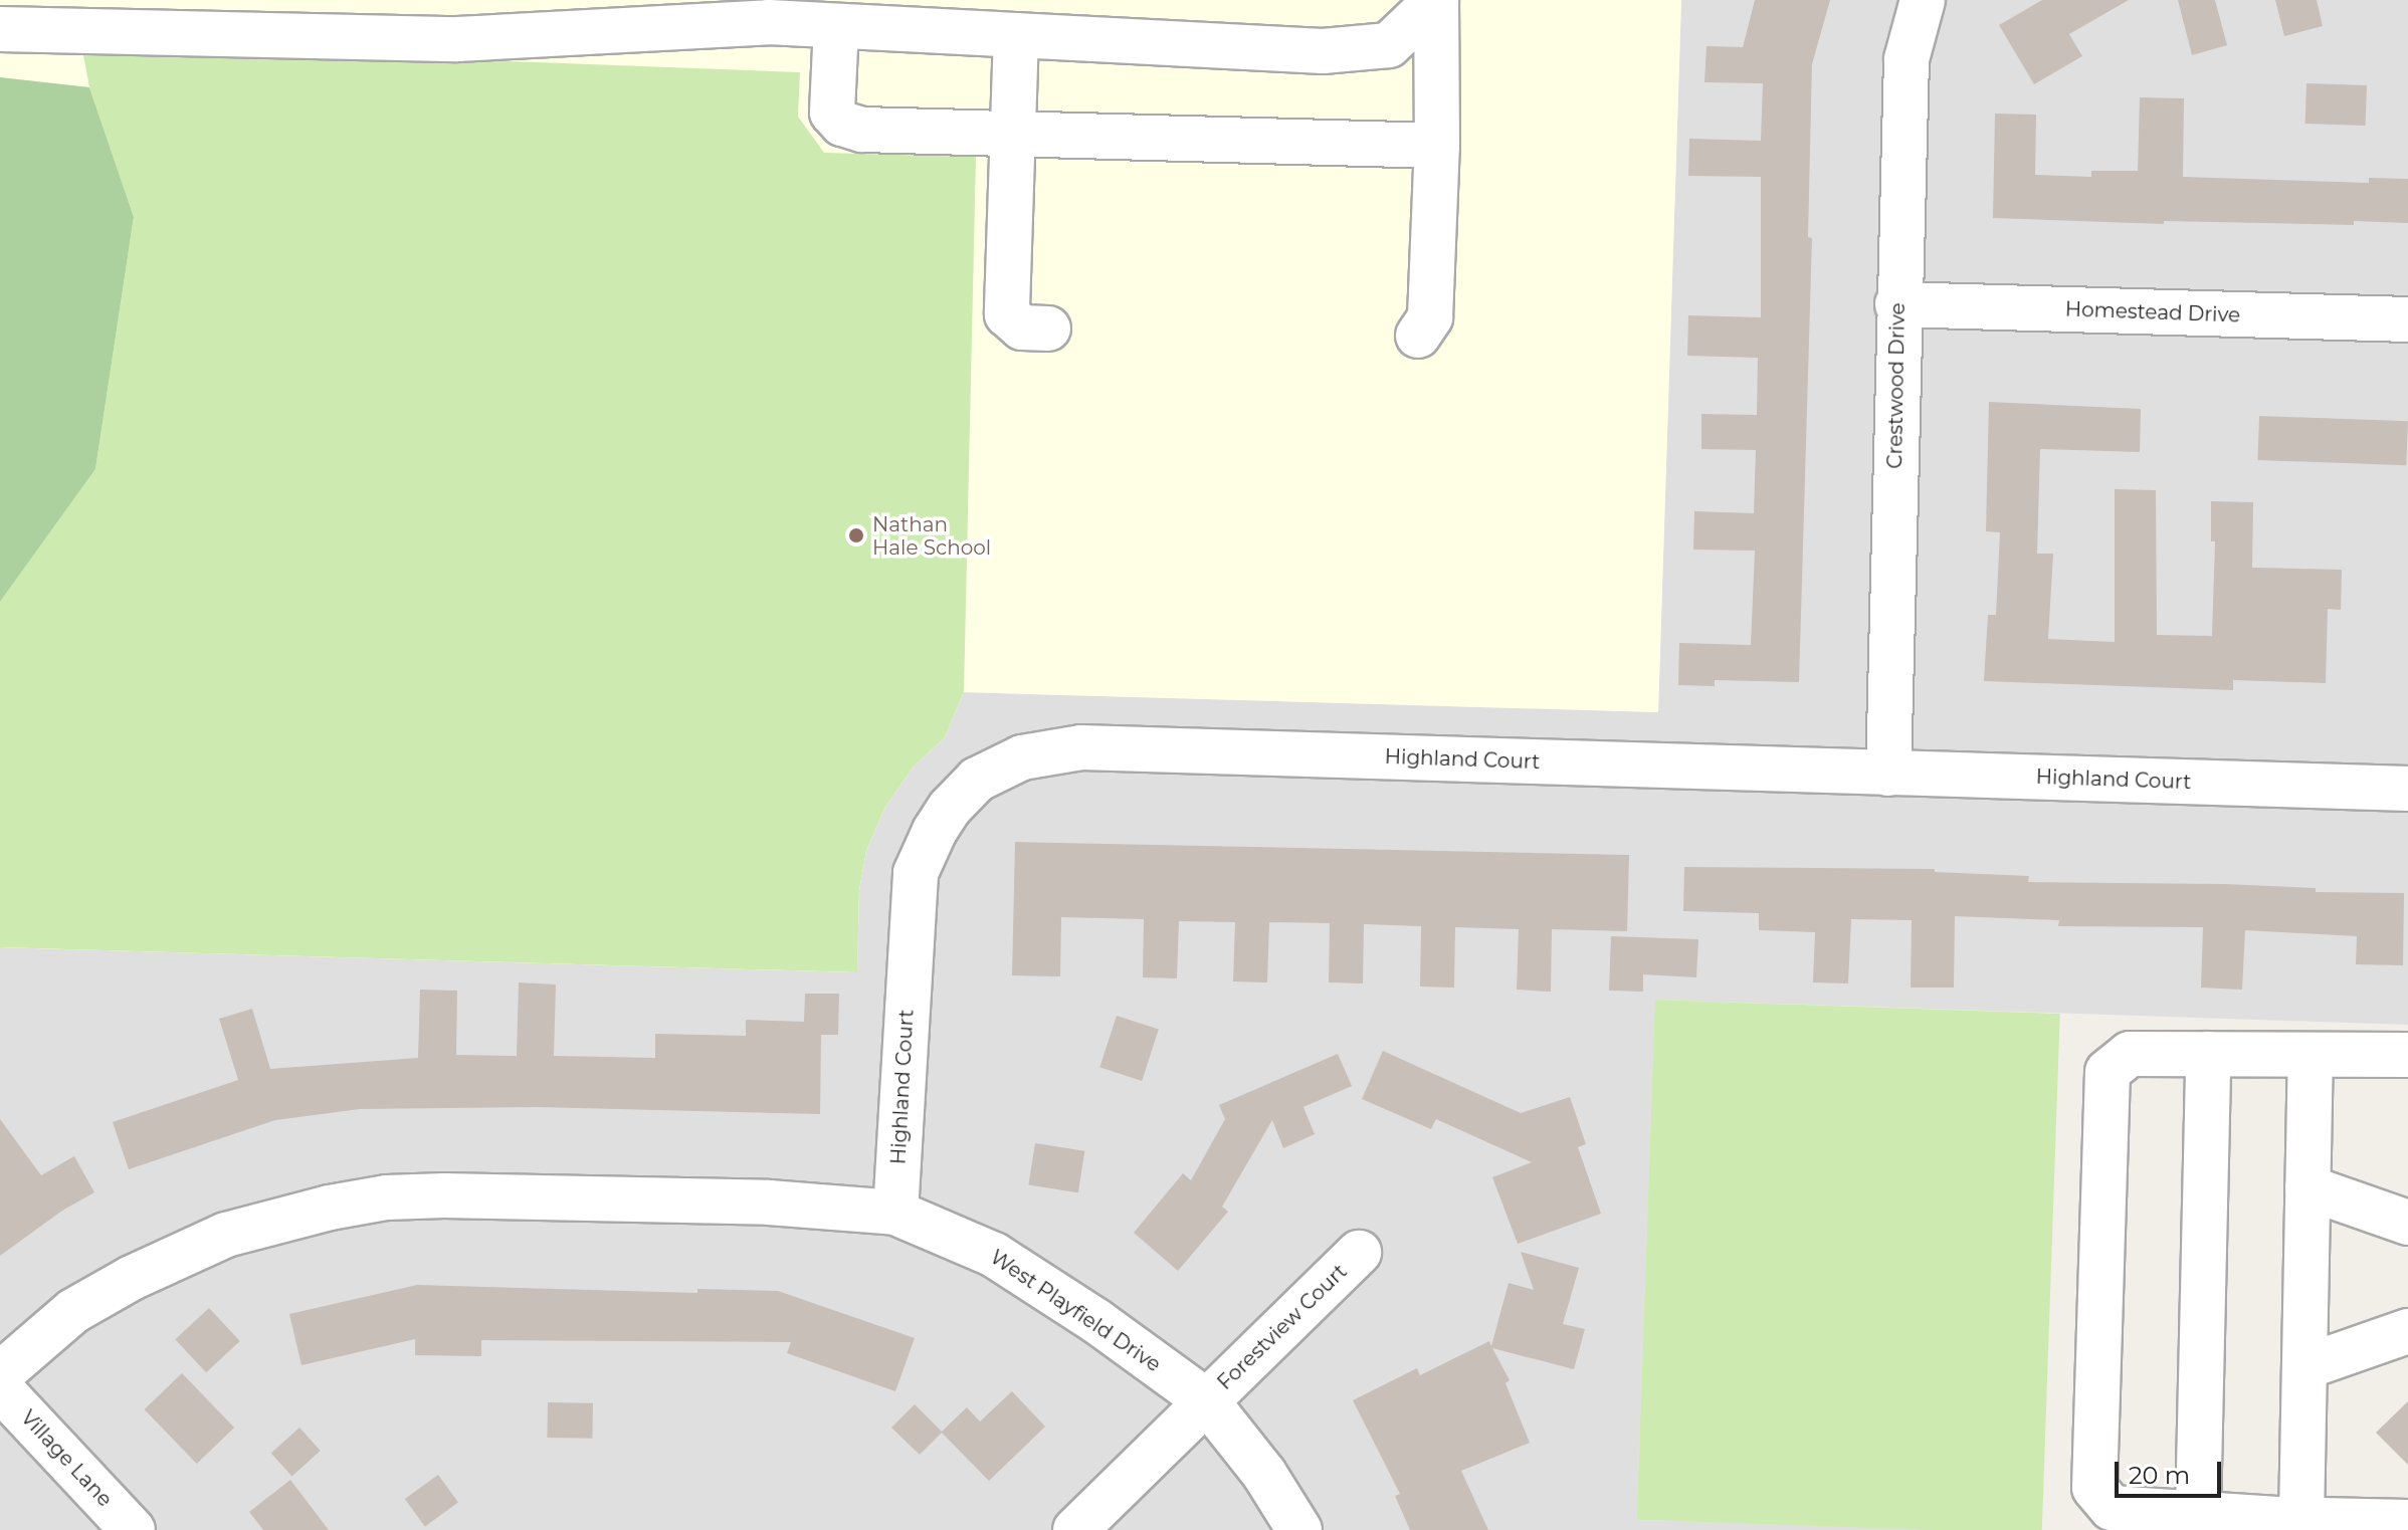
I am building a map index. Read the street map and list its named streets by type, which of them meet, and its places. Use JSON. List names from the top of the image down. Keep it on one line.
{"streets":{"street":["Homestead Drive","Crestwood Drive","Highland Court","West Playfield Drive","Forestview Court","Village Lane"]},"crossings":[["Homestead Drive","Crestwood Drive"],["Crestwood Drive","Highland Court"],["Highland Court","West Playfield Drive"],["West Playfield Drive","Forestview Court"]],"places":["Nathan Hale School"],"scale_bar":"20 m"}
